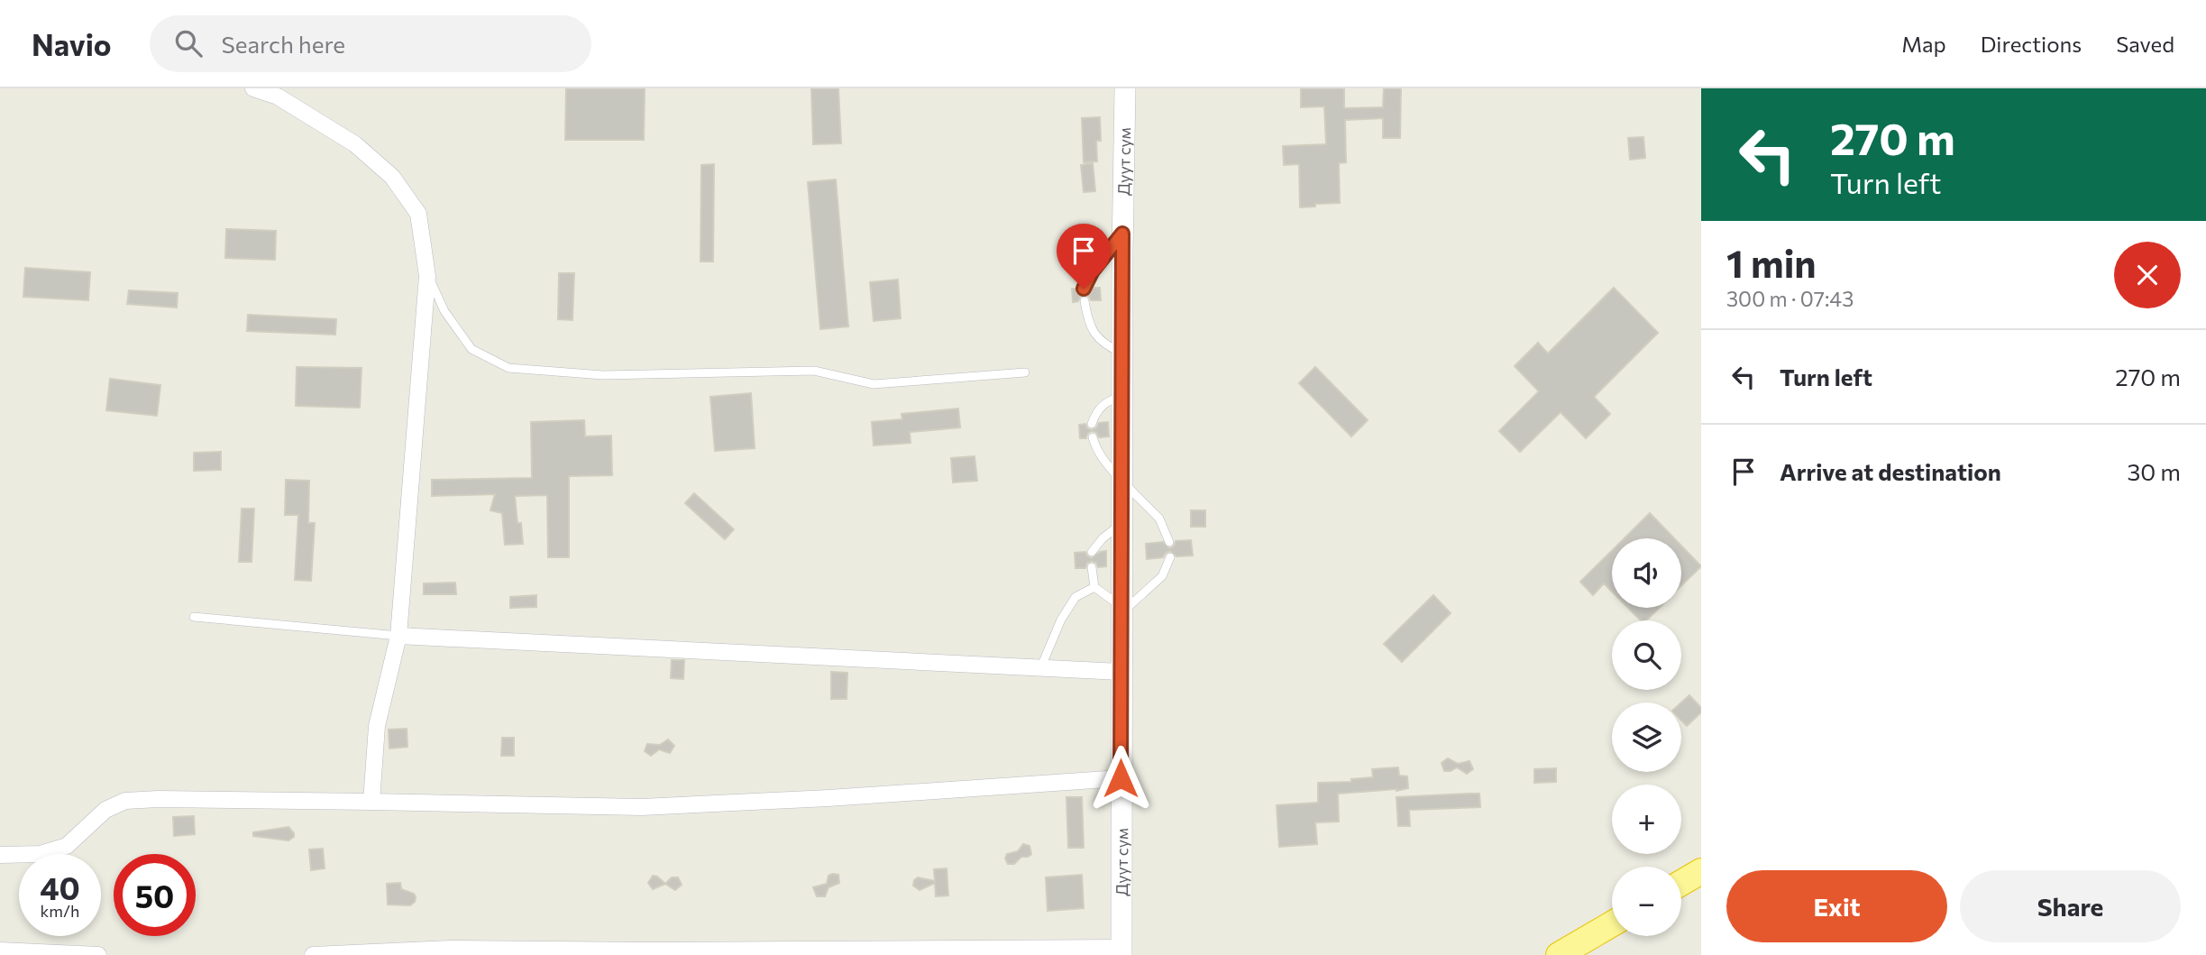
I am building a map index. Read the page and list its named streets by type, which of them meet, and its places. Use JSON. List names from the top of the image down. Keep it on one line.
{"streets":{"main road":["Дуут сум"]},"page":{"header":"Navio","search":"Search here","nav":["Map","Directions","Saved"],"turn":["270 m","Turn left"],"heading":["1 min","300 m · 07:43"],"list":[{"name":"Turn left","value":"270 m"},{"name":"Arrive at destination","value":"30 m"}],"map_buttons":["+","−"],"speed":"40 km/h","limit":"50","buttons":["Exit","Share"]}}
